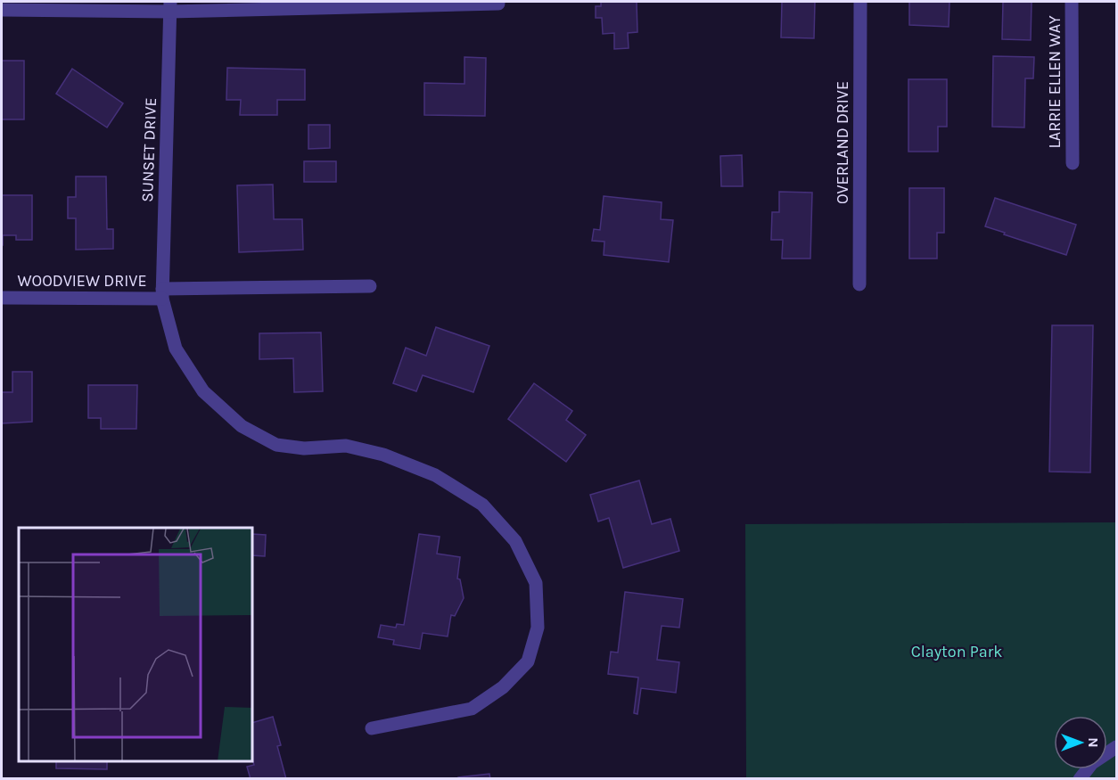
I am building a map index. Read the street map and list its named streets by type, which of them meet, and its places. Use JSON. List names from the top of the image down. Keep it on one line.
{"streets":{"street":["LARRIE ELLEN WAY","OVERLAND DRIVE","SUNSET DRIVE","WOODVIEW DRIVE"]},"crossings":[["SUNSET DRIVE","WOODVIEW DRIVE"]],"parks":["Clayton Park"],"north":"right"}
